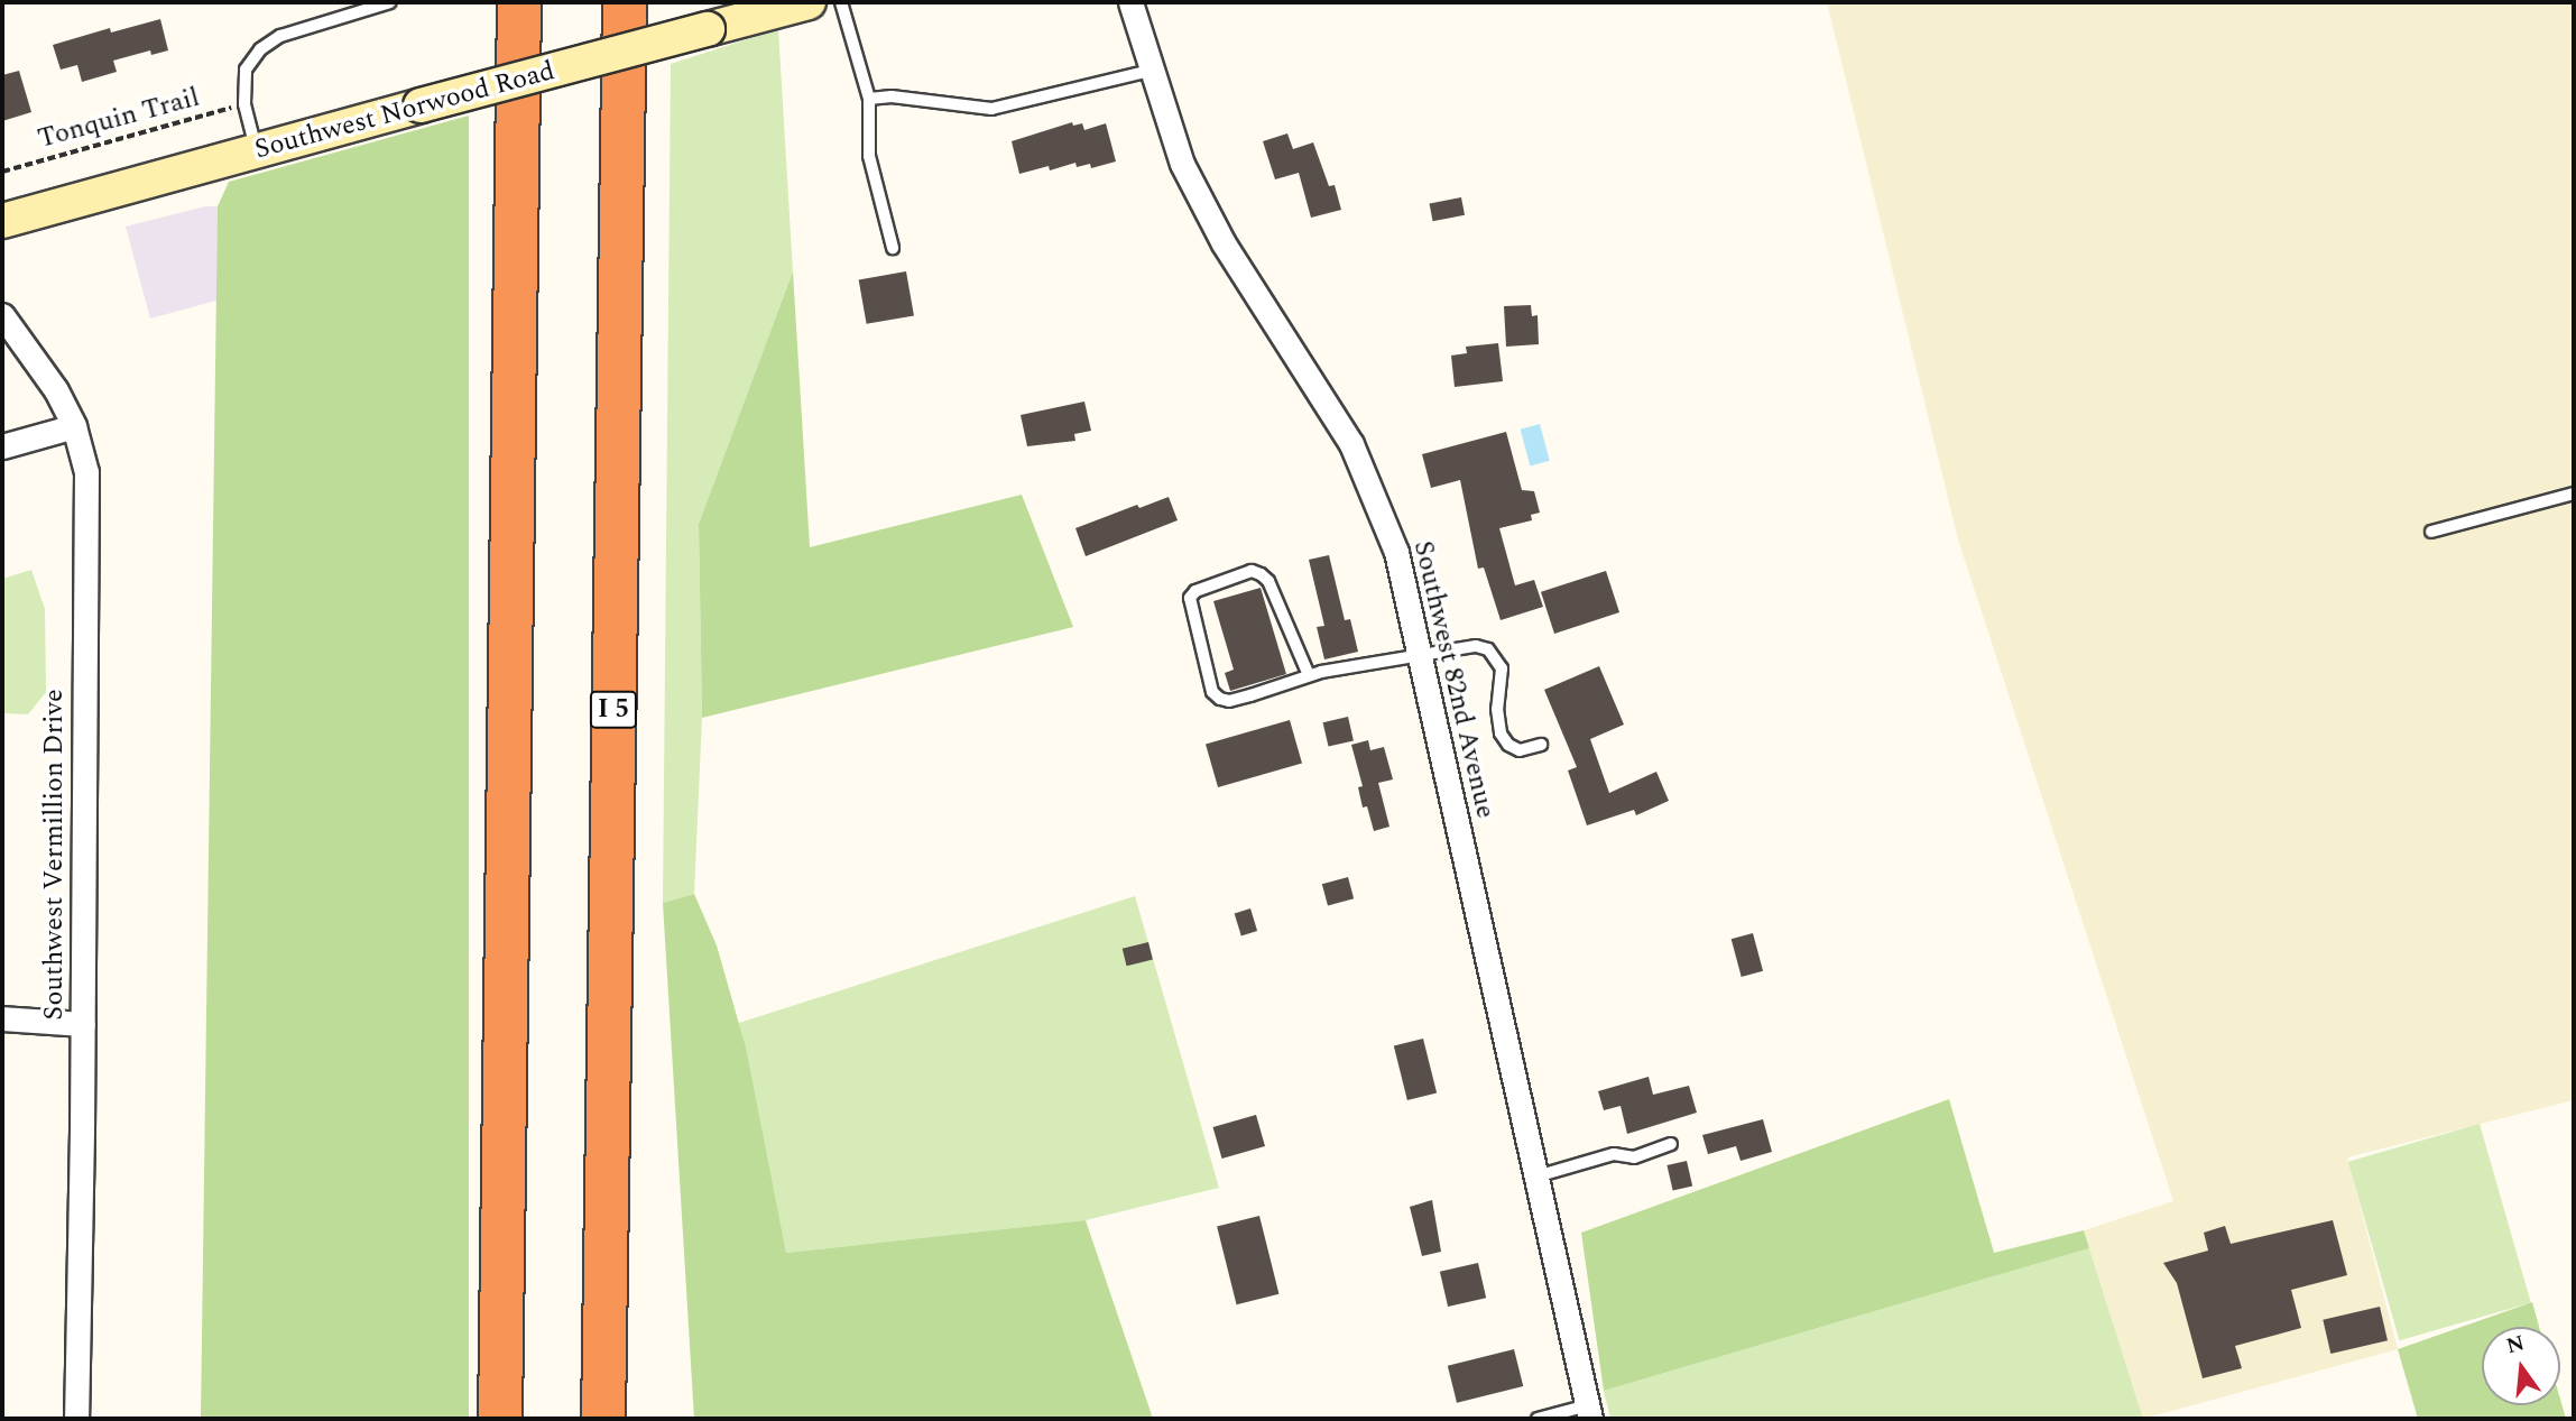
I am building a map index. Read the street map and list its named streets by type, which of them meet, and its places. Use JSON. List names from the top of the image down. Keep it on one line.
{"streets":{"highway":["I 5"],"street":["Southwest Norwood Road","Southwest 82nd Avenue","Southwest Vermillion Drive"],"path":["Tonquin Trail"]},"north":"top"}
